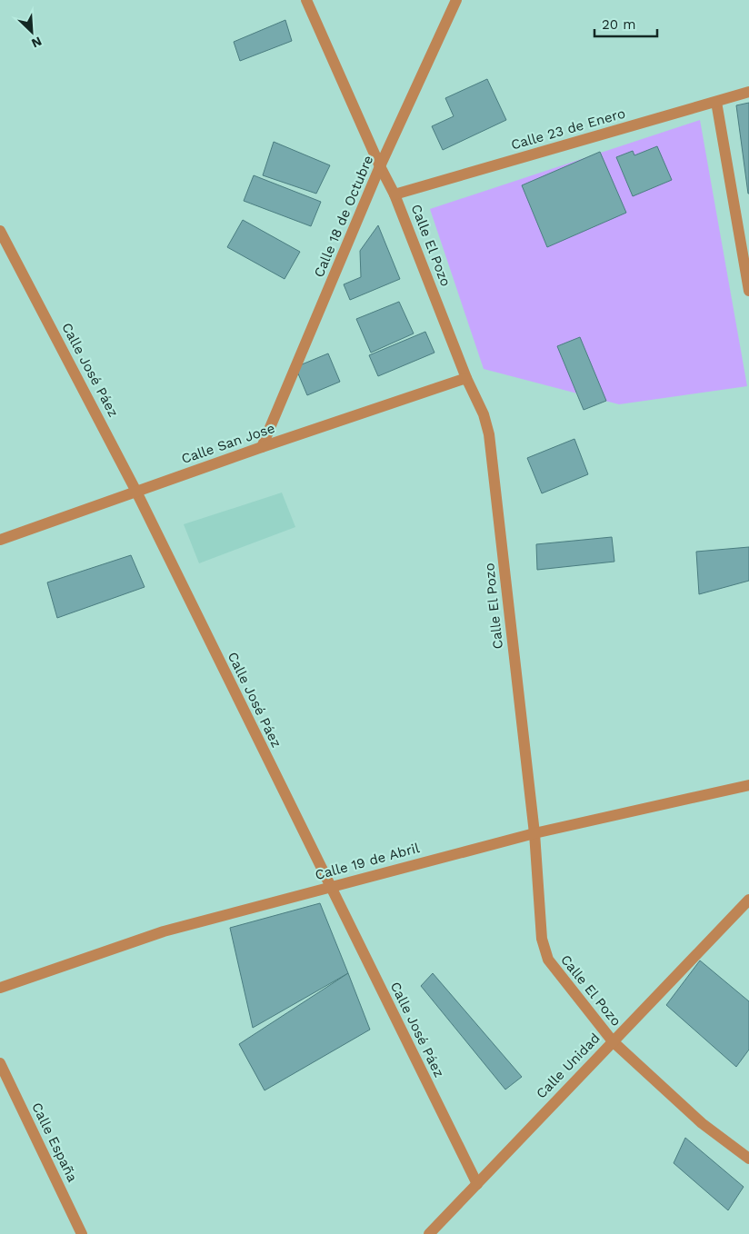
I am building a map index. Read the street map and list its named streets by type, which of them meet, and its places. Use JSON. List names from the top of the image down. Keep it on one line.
{"streets":{"street":["Calle 23 de Enero","Calle 18 de Octubre","Calle El Pozo","Calle José Páez","Calle San Jose","Calle 19 de Abril","Calle Unidad","Calle España"]},"crossings":[["Calle 23 de Enero","Calle El Pozo"],["Calle 18 de Octubre","Calle El Pozo"],["Calle 18 de Octubre","Calle San Jose"],["Calle El Pozo","Calle San Jose"],["Calle El Pozo","Calle 19 de Abril"],["Calle El Pozo","Calle Unidad"],["Calle José Páez","Calle San Jose"],["Calle José Páez","Calle 19 de Abril"],["Calle José Páez","Calle Unidad"]],"scale_bar":"20 m","north":"bottom right"}
